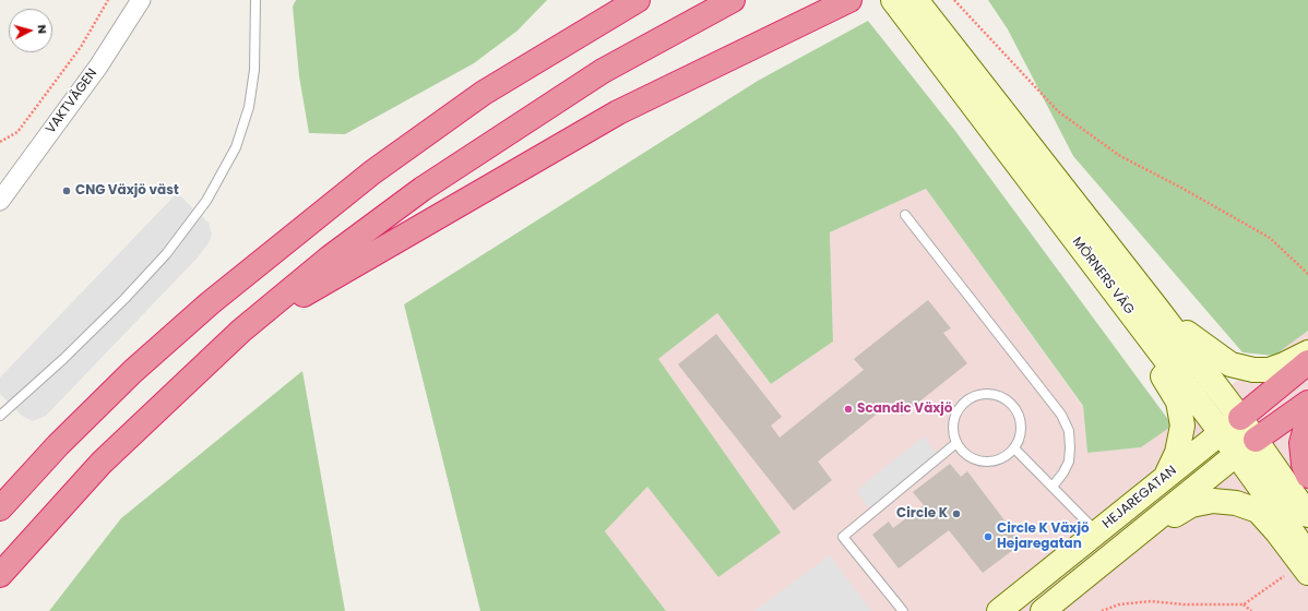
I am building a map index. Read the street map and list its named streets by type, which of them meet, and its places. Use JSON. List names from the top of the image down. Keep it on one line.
{"streets":{"main road":["MÖRNERS VÄG","HEJAREGATAN"],"street":["VAKTVÄGEN"]},"crossings":[["MÖRNERS VÄG","HEJAREGATAN"]],"places":["CNG Växjö väst","Scandic Växjö","Circle K","Circle K Växjö Hejaregatan"],"north":"right"}
